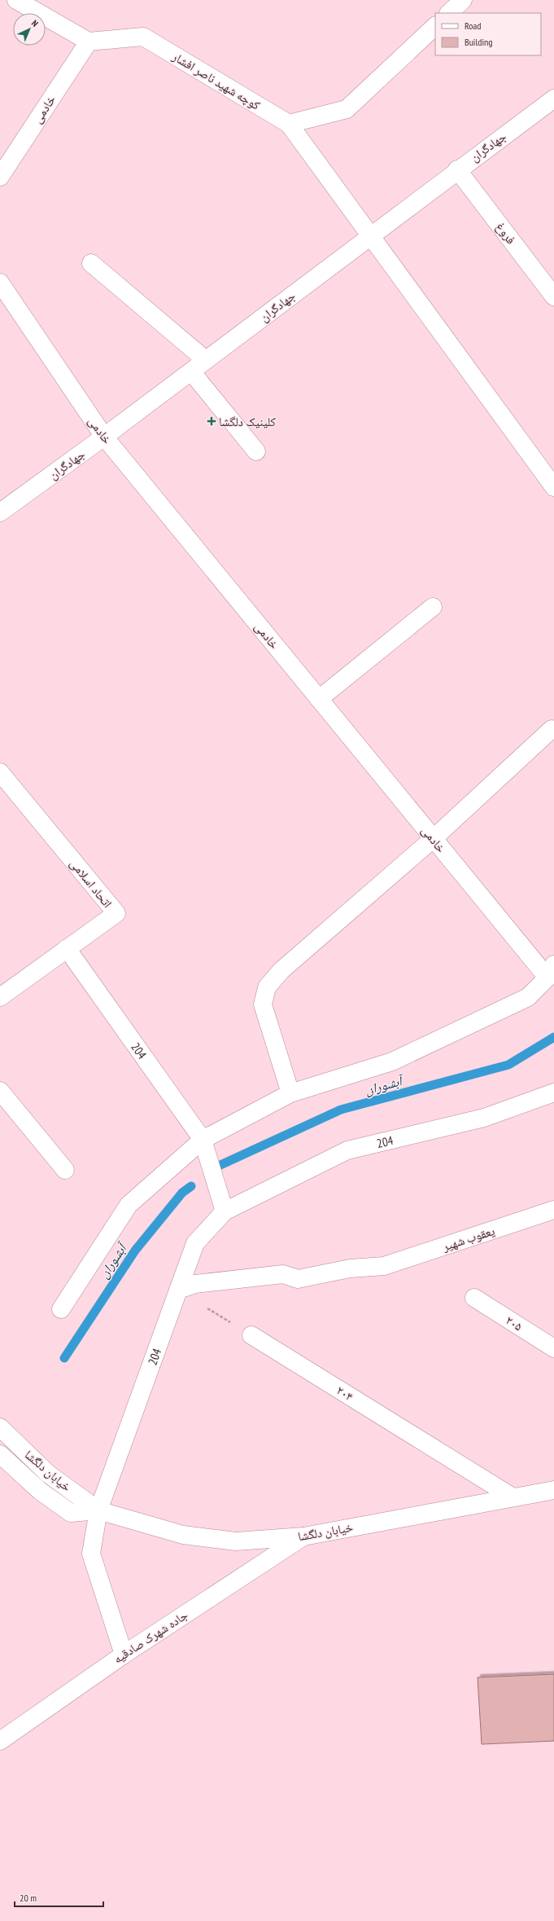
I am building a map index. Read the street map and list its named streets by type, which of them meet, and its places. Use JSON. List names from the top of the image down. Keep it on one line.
{"streets":{"street":["کوچه شهید ناصر افشار","خادمی","جهادگران","فروغ","اتحاد اسلامی","204","یعقوب شهیر","۲۰۵","۲۰۴","خیابان دلگشا","جاده شهرک صادقیه"]},"crossings":[["کوچه شهید ناصر افشار","خادمی"],["کوچه شهید ناصر افشار","جهادگران"],["خادمی","جهادگران"],["جهادگران","فروغ"],["اتحاد اسلامی","204"],["204","یعقوب شهیر"],["204","خیابان دلگشا"],["204","جاده شهرک صادقیه"],["۲۰۴","خیابان دلگشا"],["خیابان دلگشا","جاده شهرک صادقیه"]],"water":["آبشوران"],"places":{"health":["کلینیک دلگشا"]},"legend":["Road","Building"],"scale_bar":"20 m","north":"top right"}
